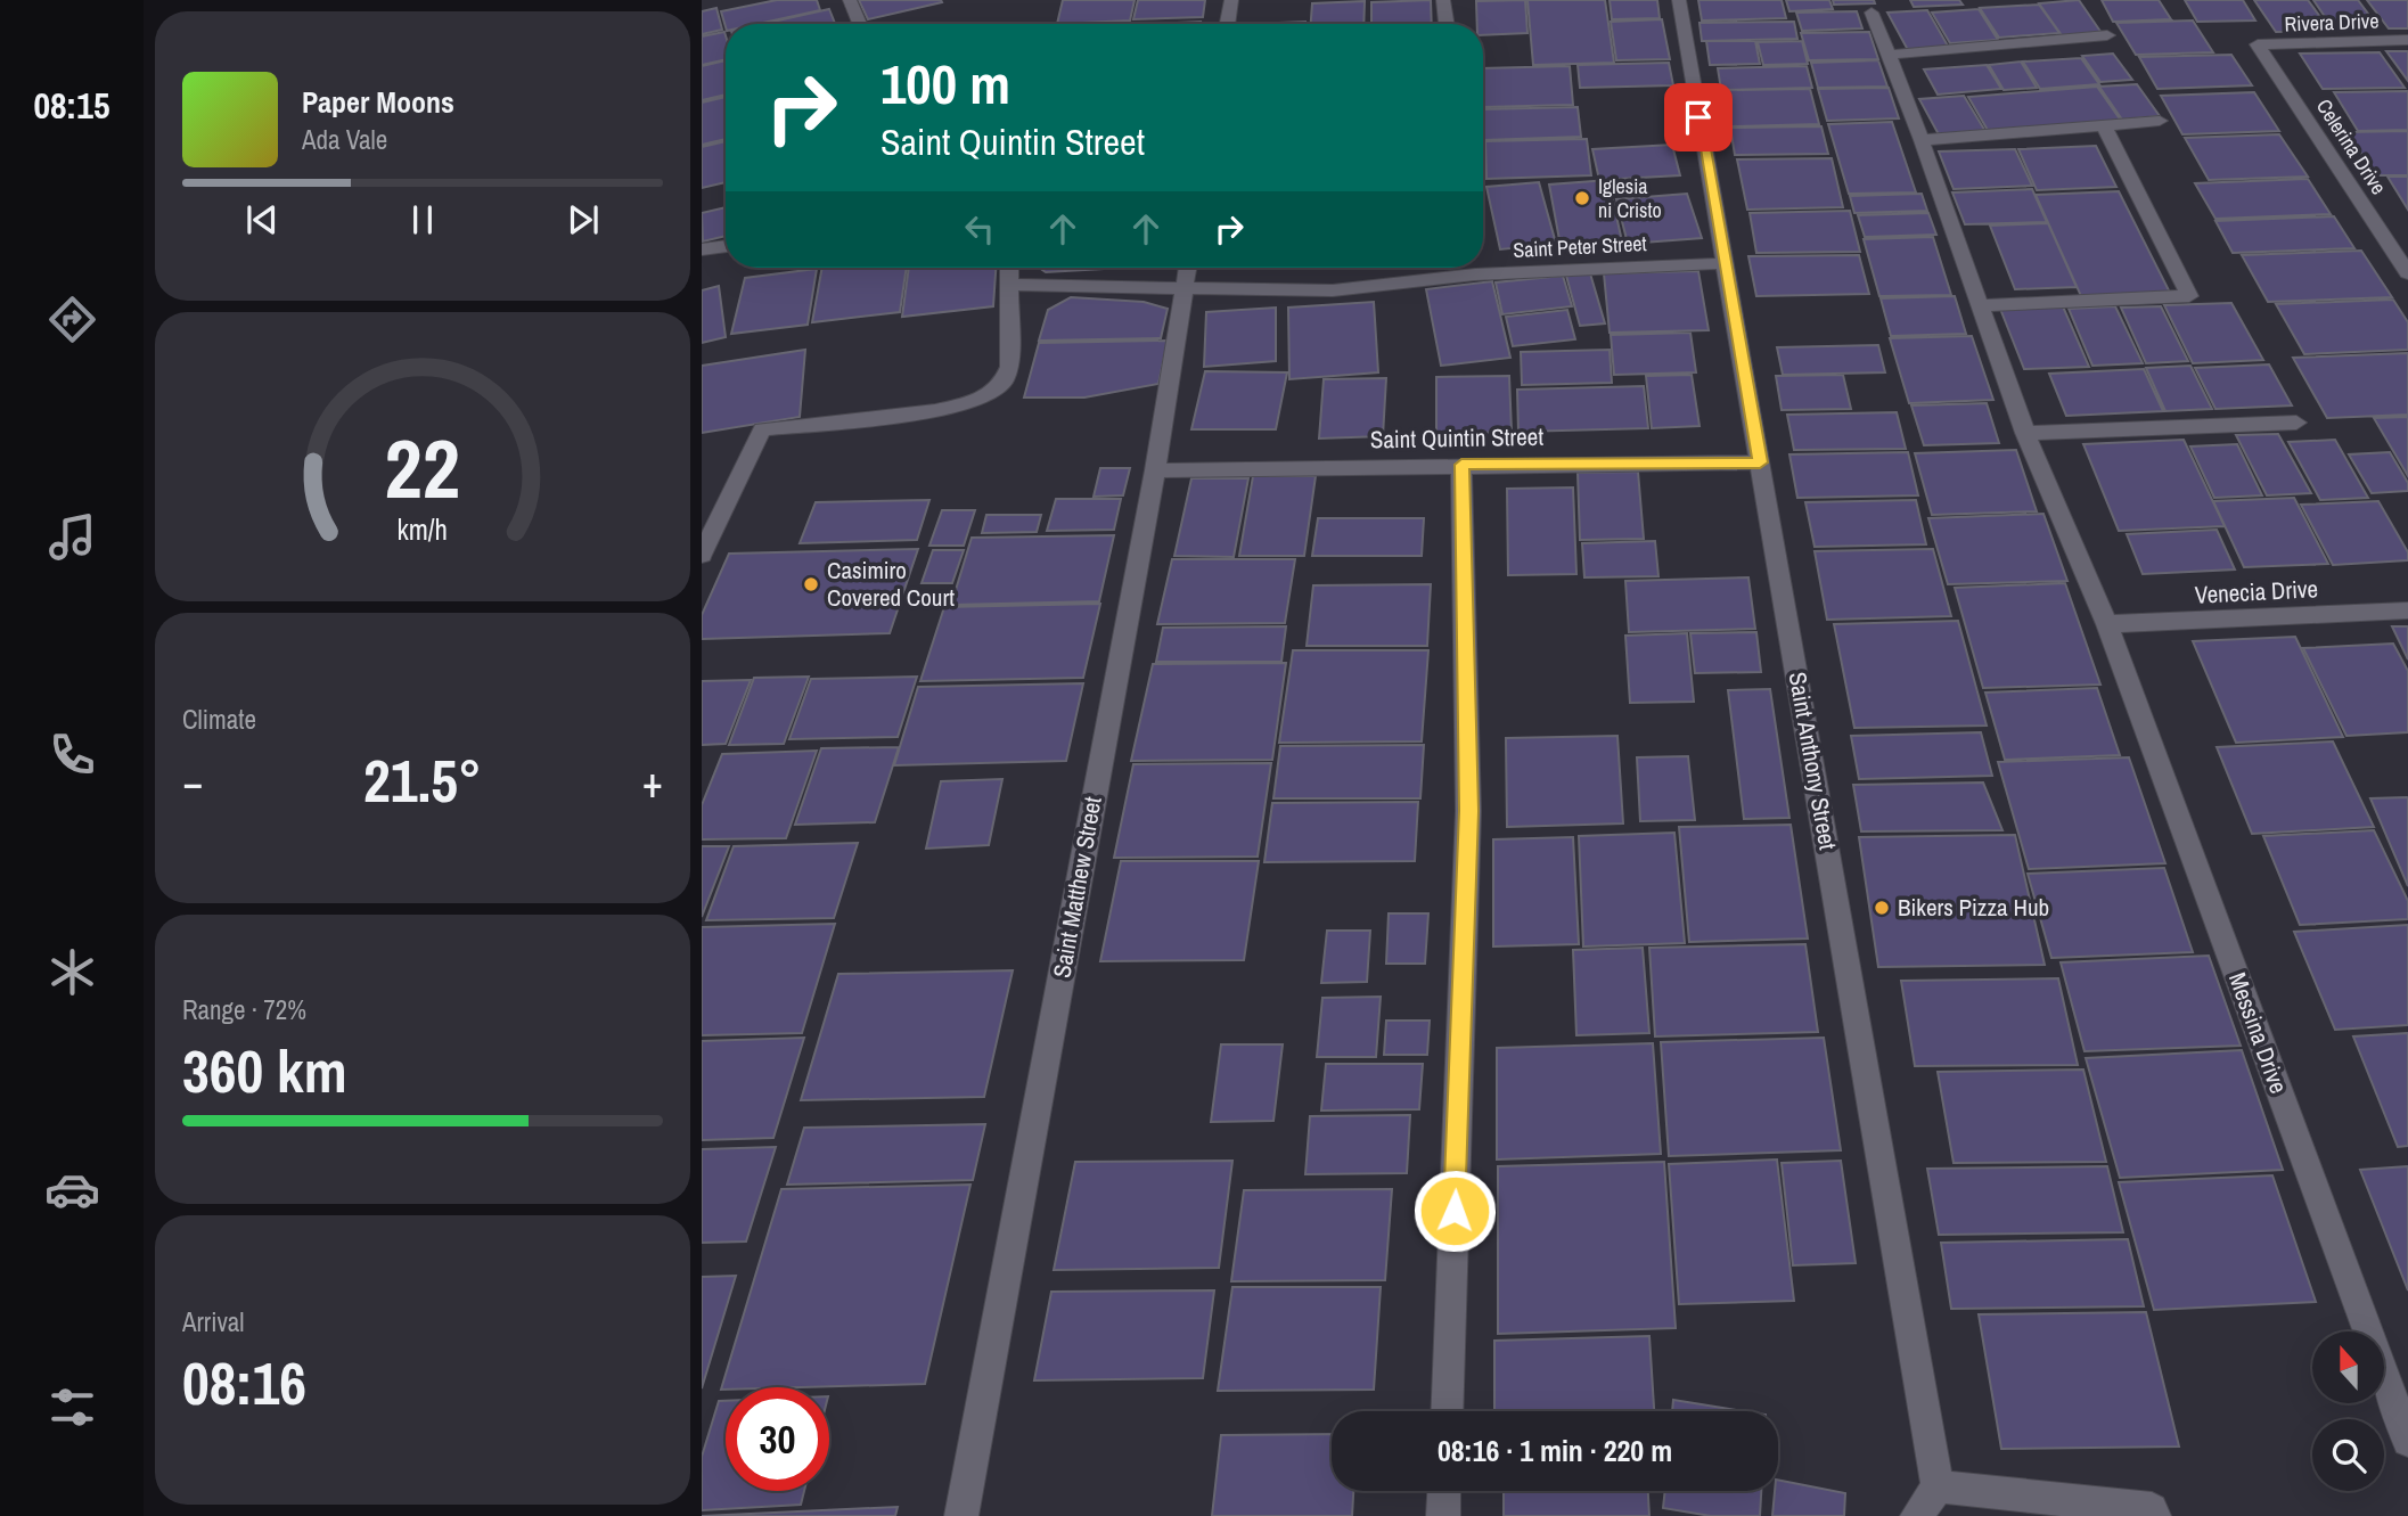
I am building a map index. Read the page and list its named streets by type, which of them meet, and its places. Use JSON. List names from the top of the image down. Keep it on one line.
{"streets":{"street":["Rivera Drive","Celerina Drive","Saint Peter Street","Saint Quintin Street","Venecia Drive","Saint Anthony Street","Saint Matthew Street","Messina Drive"]},"crossings":[["Rivera Drive","Celerina Drive"],["Saint Peter Street","Saint Anthony Street"],["Saint Peter Street","Saint Matthew Street"],["Saint Quintin Street","Saint Anthony Street"],["Saint Quintin Street","Saint Matthew Street"],["Venecia Drive","Messina Drive"]],"places":["Iglesia ni Cristo","Casimiro Covered Court","Bikers Pizza Hub"],"north":"top","page":{"tabs":"08:15","turn":["100 m","Saint Quintin Street"],"song":["Paper Moons","Ada Vale"],"tile":["Climate",["Range · 72%","360 km"],["Arrival","08:16"]],"heat":["−","21.5°","+"],"limit":"30","trip":"08:16 · 1 min · 220 m","gauge":["22","km/h"]}}
